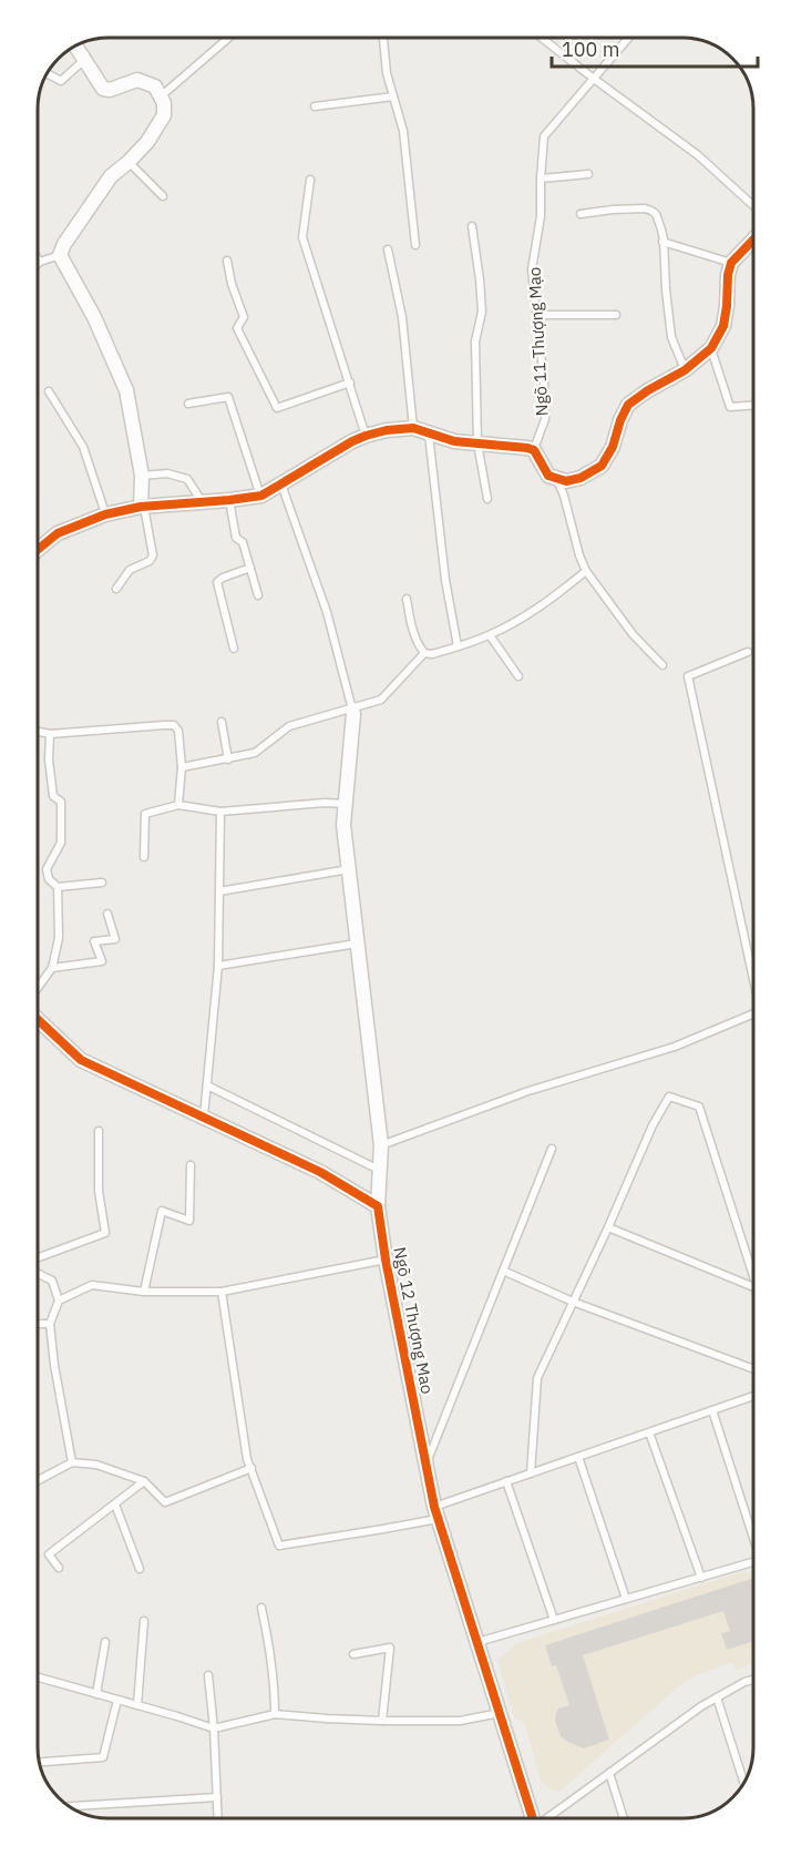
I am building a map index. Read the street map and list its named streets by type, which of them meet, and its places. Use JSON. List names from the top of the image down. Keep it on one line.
{"streets":{"street":["Ngõ 12 Thượng Mao"],"lane":["Ngõ 11 Thượng Mạo"]},"scale_bar":"100 m"}
